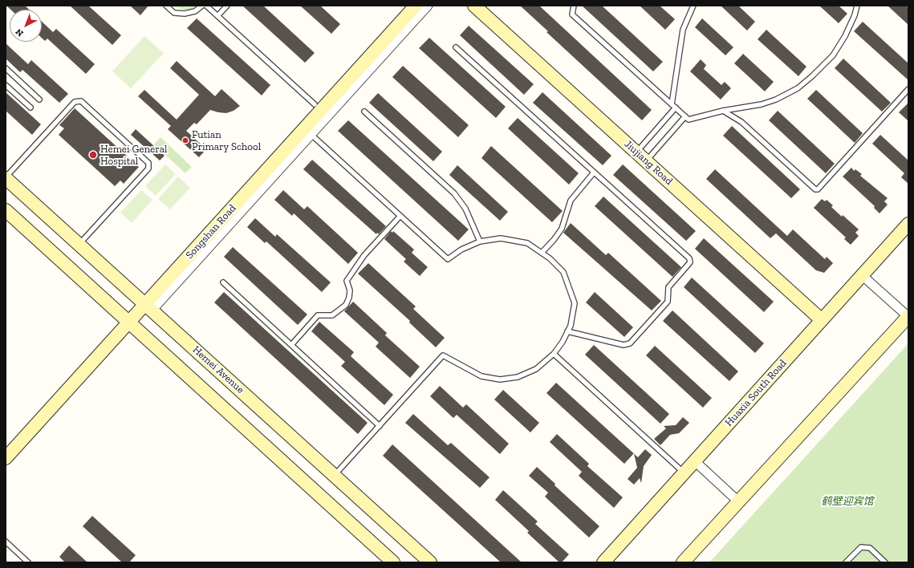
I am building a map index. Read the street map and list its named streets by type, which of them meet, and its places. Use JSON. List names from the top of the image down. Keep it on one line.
{"streets":{"street":["Jiujiang Road","Songshan Road","Hemei Avenue","Huaxia South Road"]},"crossings":[["Jiujiang Road","Huaxia South Road"],["Songshan Road","Hemei Avenue"]],"parks":["鹤壁迎宾馆"],"places":["Futian Primary School","Hemei General Hospital"],"north":"bottom left"}
